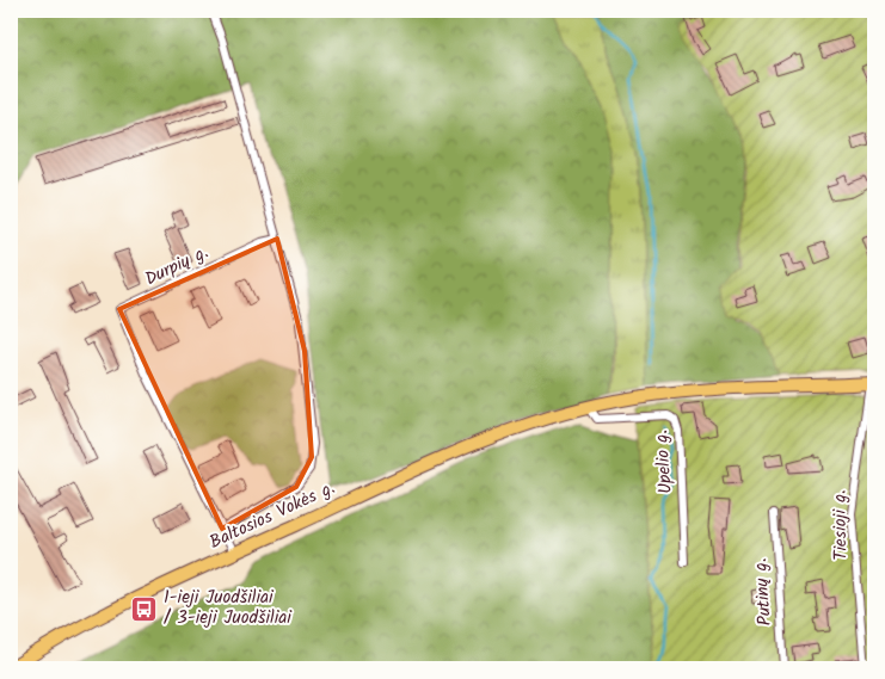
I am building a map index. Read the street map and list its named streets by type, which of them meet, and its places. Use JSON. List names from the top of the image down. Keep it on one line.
{"streets":{"main road":["Baltosios Vokės g."],"street":["Durpių g.","Upelio g.","Tiesioji g.","Putinų g."]},"crossings":[["Durpių g.","Baltosios Vokės g."],["Upelio g.","Baltosios Vokės g."],["Baltosios Vokės g.","Tiesioji g."]],"places":{"bus stop":["1-ieji Juodšiliai / 3-ieji Juodšiliai"]}}
